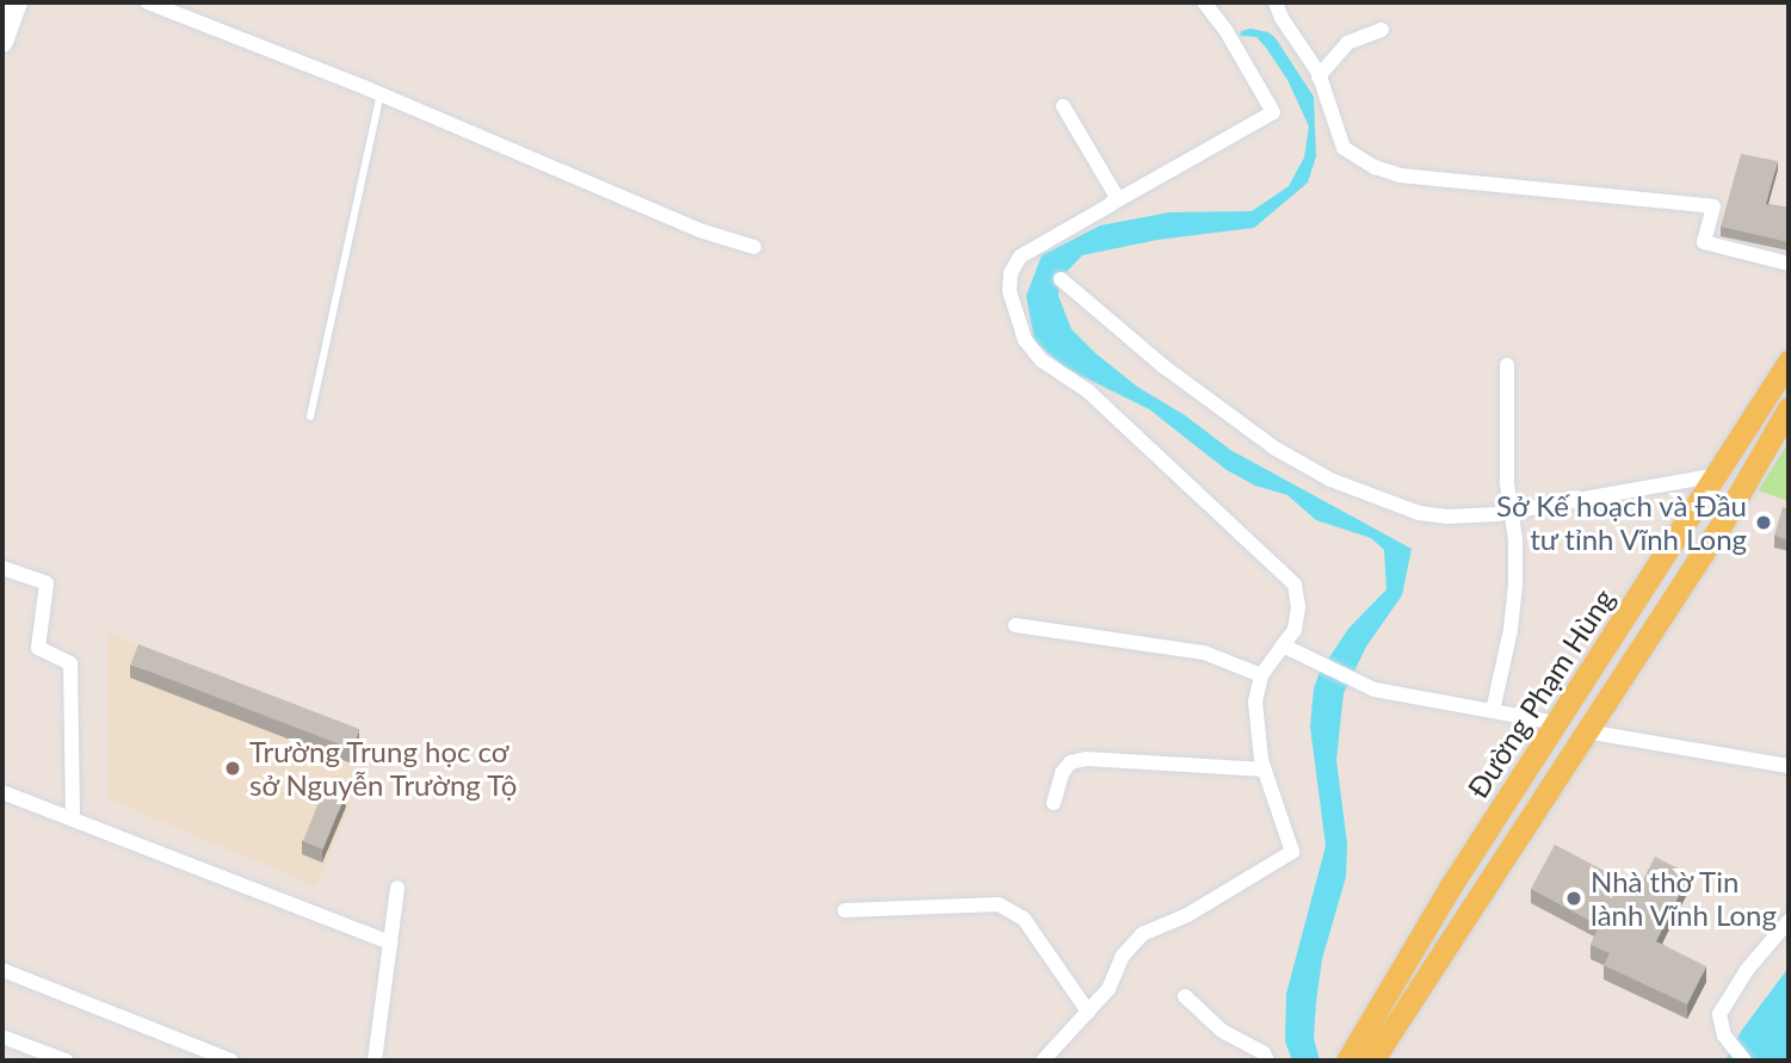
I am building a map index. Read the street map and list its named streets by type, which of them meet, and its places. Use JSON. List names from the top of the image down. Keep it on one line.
{"streets":{"main road":["Đường Phạm Hùng"]},"places":["Sở Kế hoạch và Đầu tư tỉnh Vĩnh Long","Trường Trung học cơ sở Nguyễn Trường Tộ","Nhà thờ Tin lành Vĩnh Long"]}
